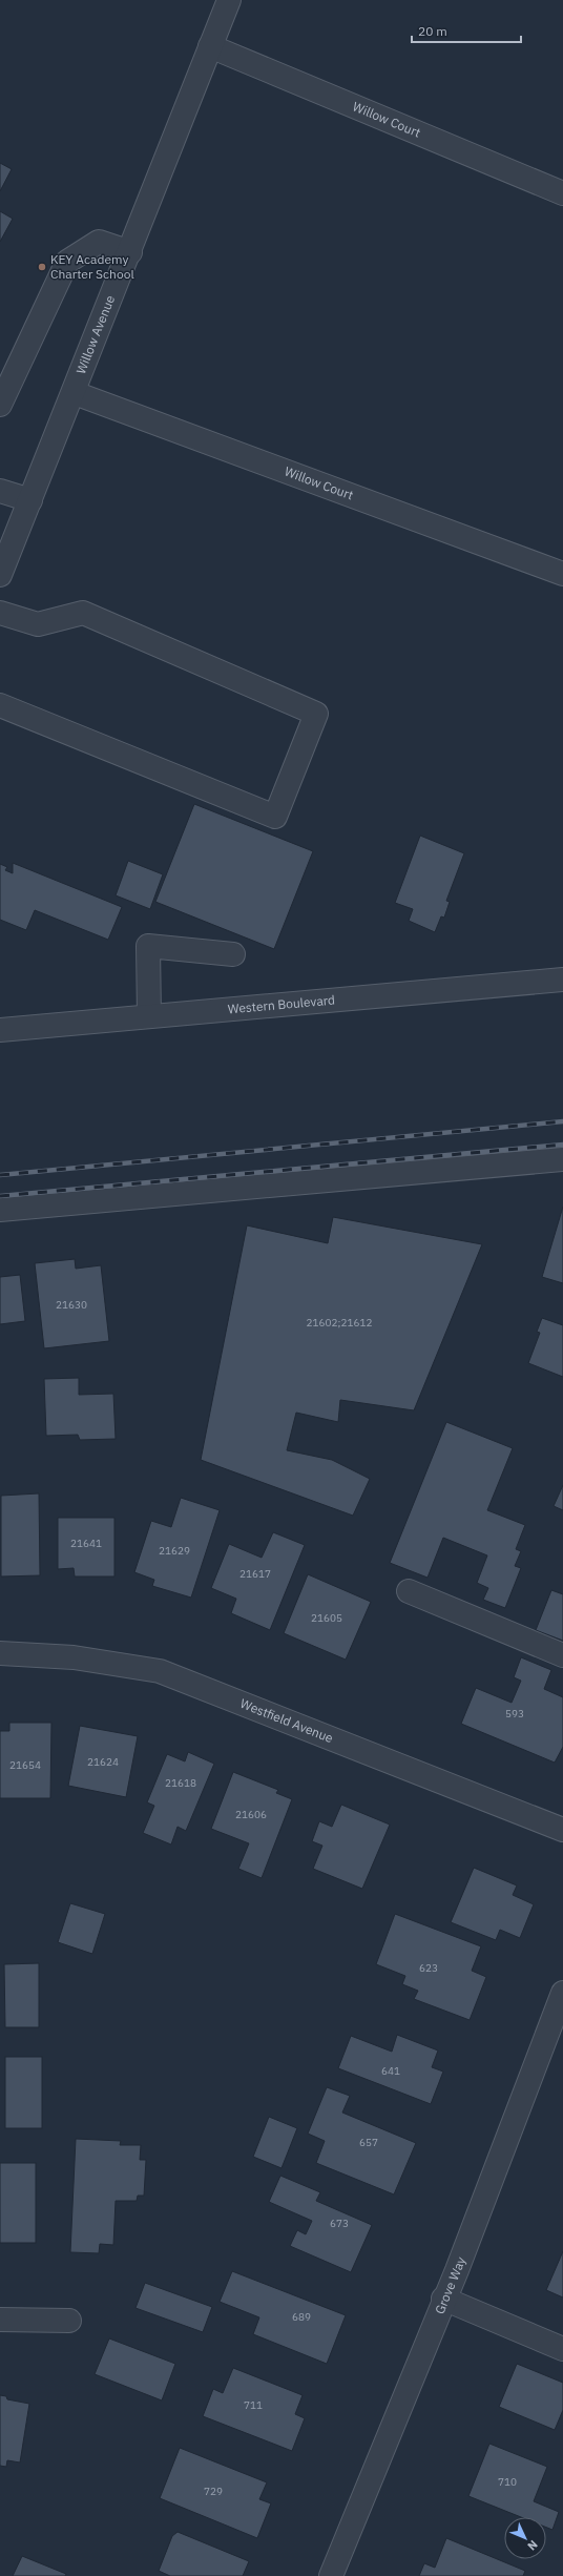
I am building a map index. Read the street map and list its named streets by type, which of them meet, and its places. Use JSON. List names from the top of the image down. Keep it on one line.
{"streets":{"street":["Willow Court","Willow Avenue","Western Boulevard","Westfield Avenue","Grove Way"]},"crossings":[["Willow Court","Willow Avenue"]],"places":["KEY Academy Charter School"],"house_numbers":["21630","21602;21612","21641","21629","21617","21605","593","21624","21654","21618","21606","623","641","657","673","689","711","710","729"],"scale_bar":"20 m","north":"bottom right"}
